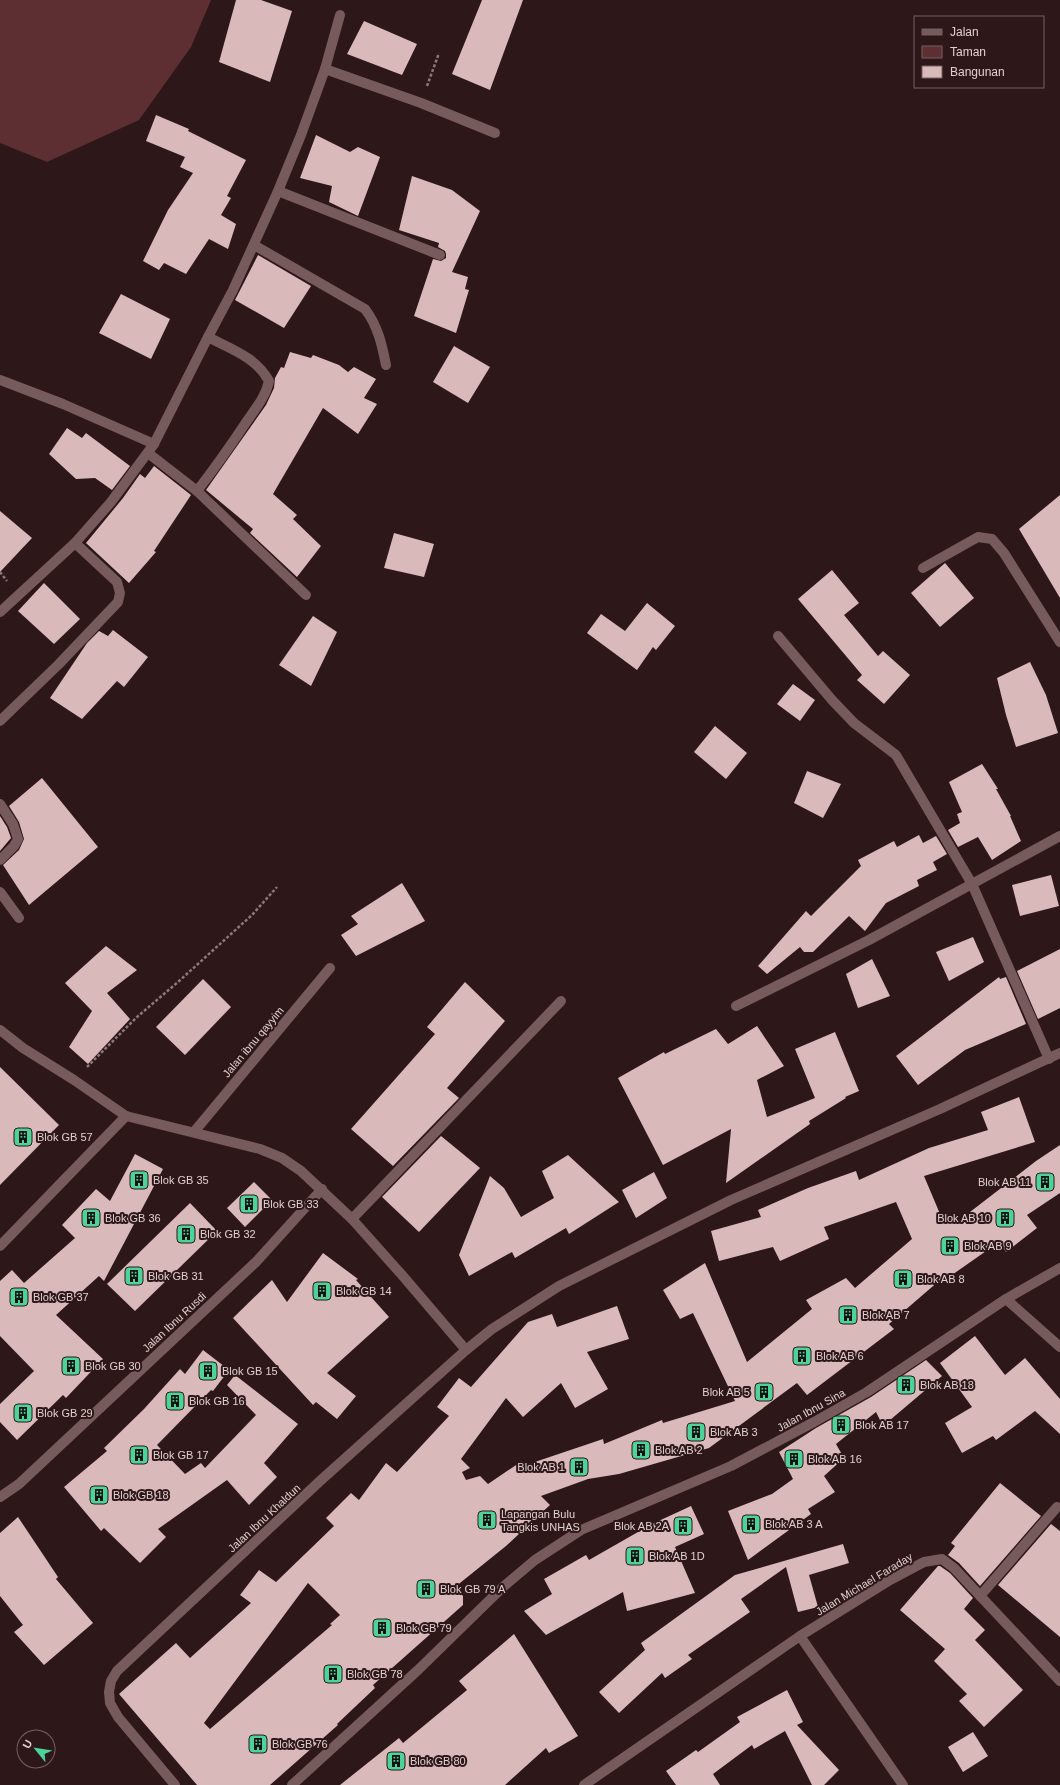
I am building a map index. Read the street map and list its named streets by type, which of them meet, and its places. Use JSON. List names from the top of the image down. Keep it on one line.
{"streets":{"street":["Jalan ibnu qayyim","Jalan Ibnu Rusdi","Jalan Ibnu Sina","Jalan Ibnu Khaldun","Jalan Michael Faraday"]},"places":{"building":["Blok GB 57","Blok GB 35","Blok AB 11","Blok GB 33","Blok GB 36","Blok AB 10","Blok GB 32","Blok AB 9","Blok GB 31","Blok AB 8","Blok GB 14","Blok GB 37","Blok AB 7","Blok AB 6","Blok GB 30","Blok GB 15","Blok AB 18","Blok AB 5","Blok GB 16","Blok GB 29","Blok AB 17","Blok AB 3","Blok AB 2","Blok GB 17","Blok AB 16","Blok AB 1","Blok GB 18","Lapangan Bulu Tangkis UNHAS","Blok AB 3 A","Blok AB 2A","Blok AB 1D","Blok GB 79 A","Blok GB 79","Blok GB 78","Blok GB 76","Blok GB 80"]},"legend":["Jalan","Taman","Bangunan"],"north":"top left"}
